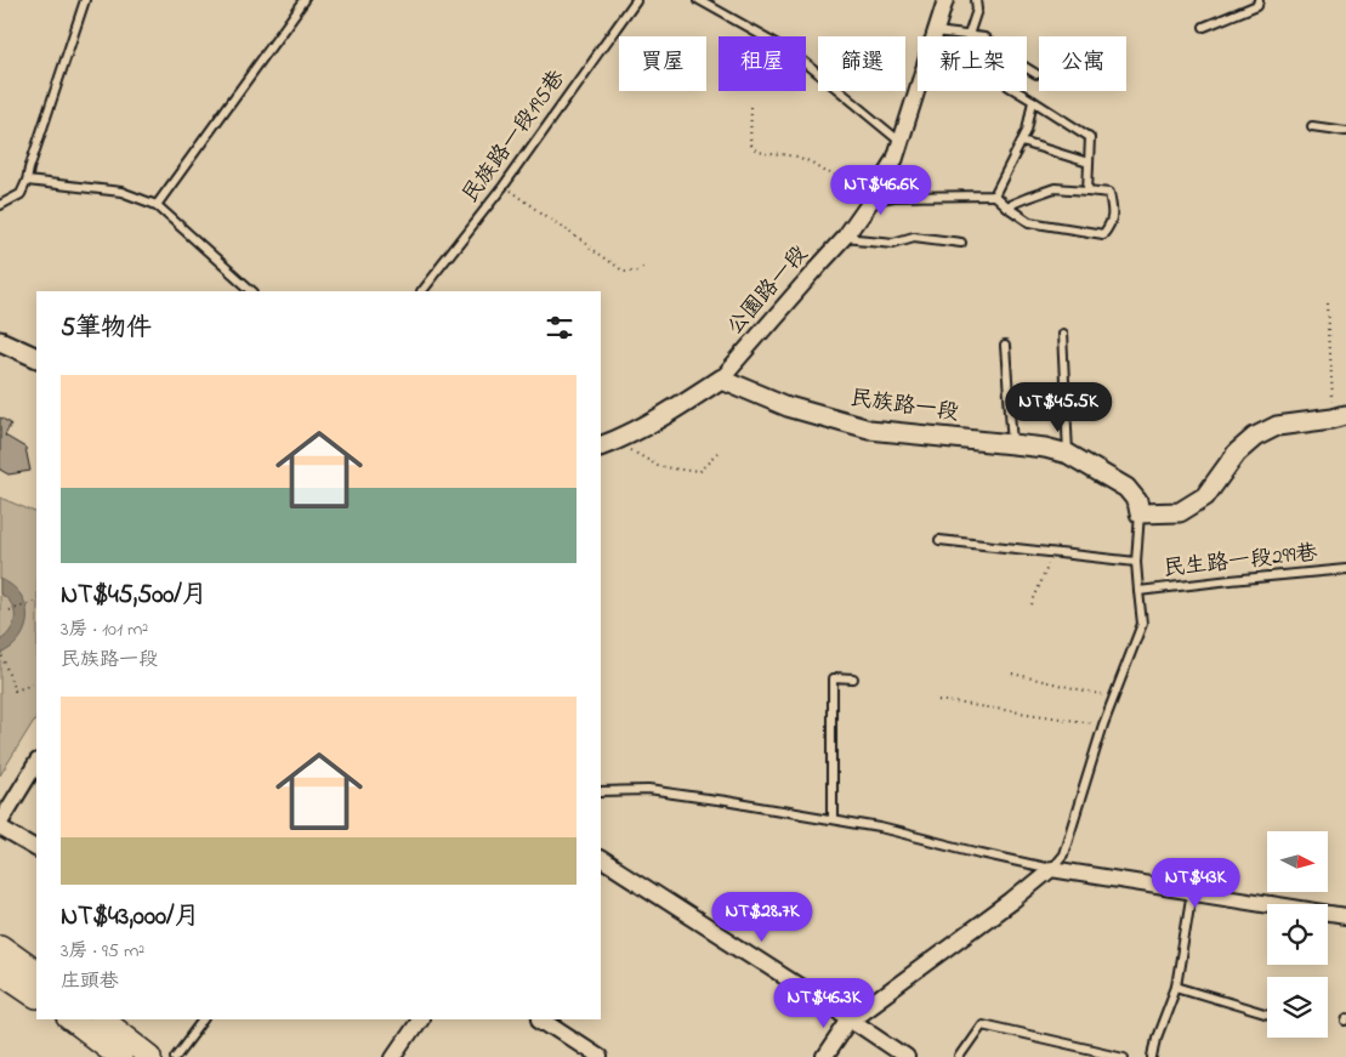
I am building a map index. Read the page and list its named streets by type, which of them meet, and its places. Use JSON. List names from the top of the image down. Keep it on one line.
{"streets":{"street":["公園路一段","民族路一段"],"lane":["民族路一段195巷","民生路一段299巷"]},"crossings":[["公園路一段","民族路一段"]],"north":"right","page":{"chip":["買屋","租屋","篩選","新上架","公寓"],"price":["NT$46.6K","NT$45.5K","NT$43K","NT$28.7K","NT$46.3K"],"heading":"5筆物件","list":[{"name":"NT$45,500/月","note":"3房 · 101 m² · 民族路一段"},{"name":"NT$43,000/月","note":"3房 · 95 m² · 庄頭巷"}]}}
